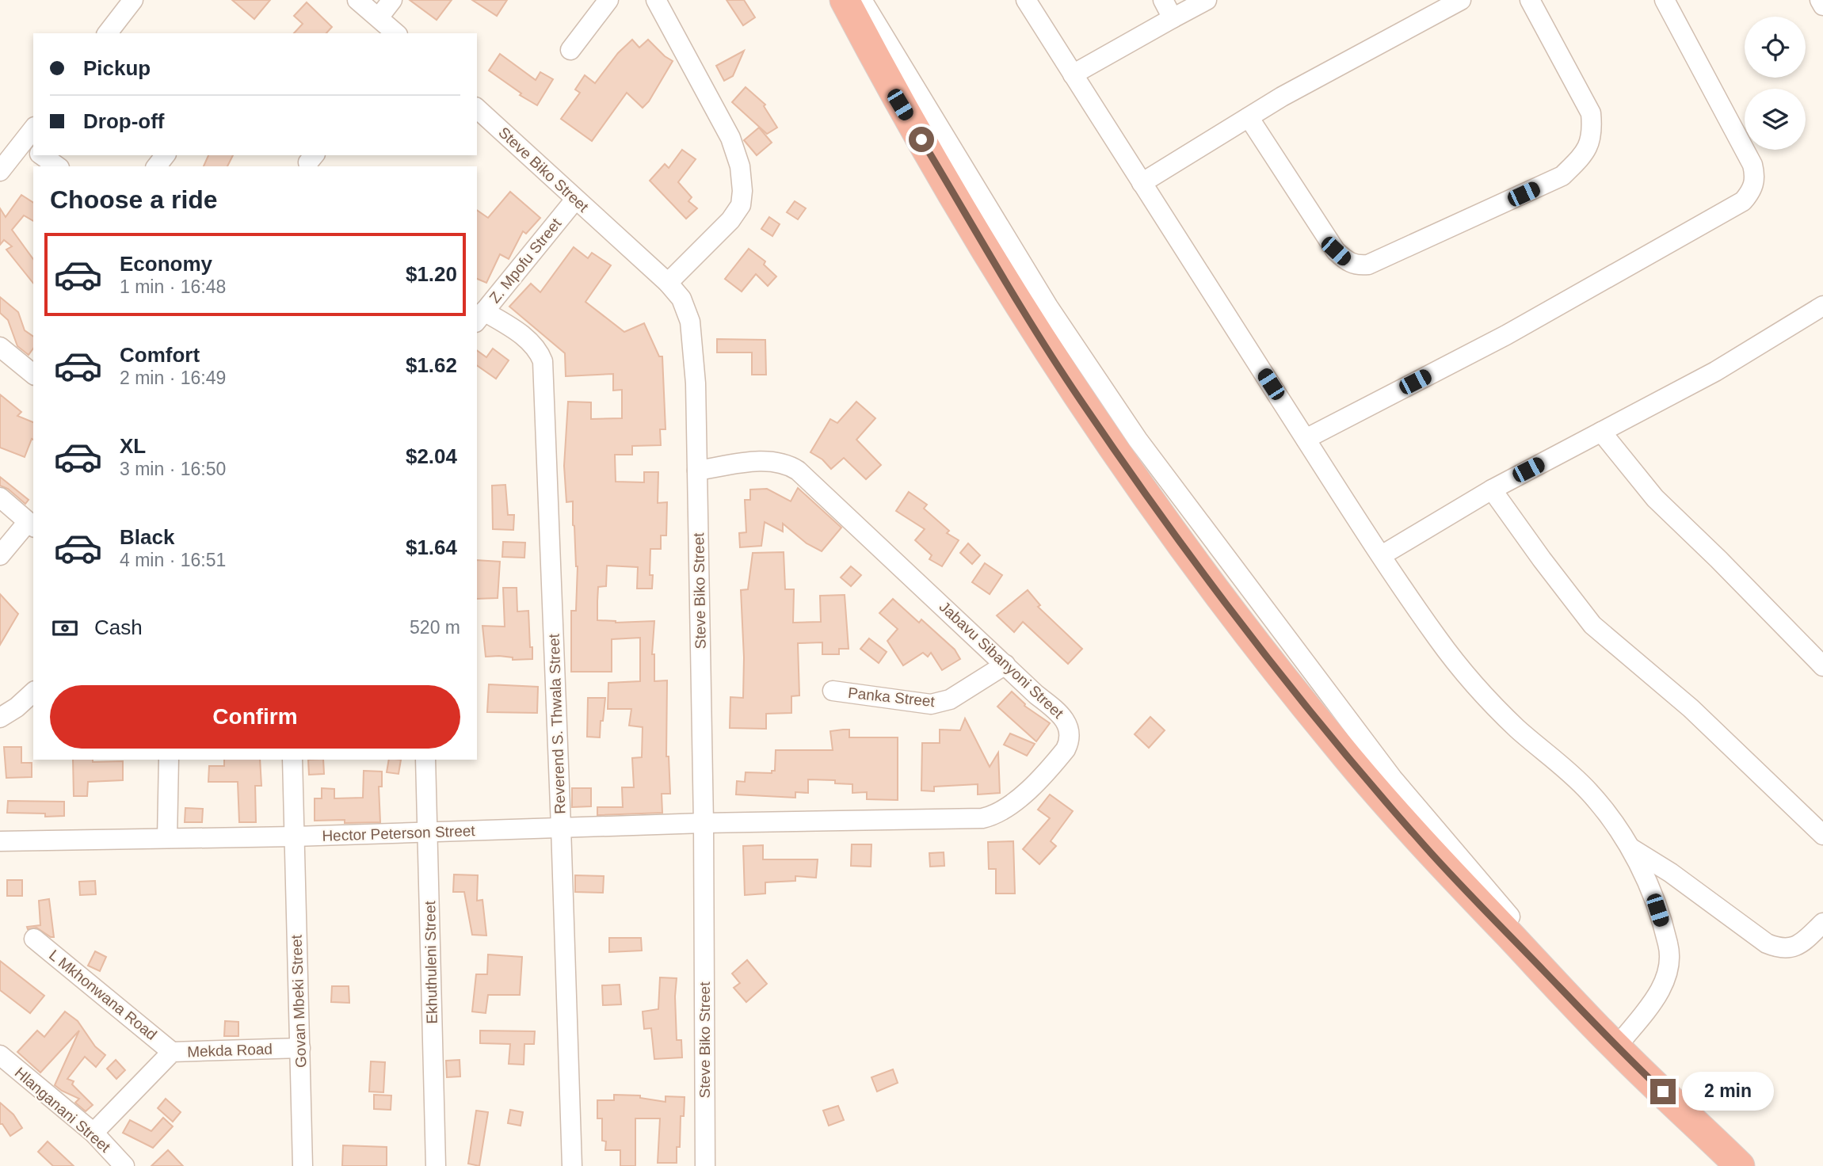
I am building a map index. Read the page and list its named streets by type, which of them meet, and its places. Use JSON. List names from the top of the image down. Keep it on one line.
{"streets":{"street":["Steve Biko Street","Z. Mpofu Street","Jabavu Sibanyoni Street","Panka Street","Reverend S. Thwala Street","Hector Peterson Street","Ekhuthuleni Street","L Mkhonwana Road","Govan Mbeki Street","Mekda Road","Hlanganani Street"]},"crossings":[["Steve Biko Street","Z. Mpofu Street"],["Steve Biko Street","Jabavu Sibanyoni Street"],["Steve Biko Street","Hector Peterson Street"],["Z. Mpofu Street","Reverend S. Thwala Street"],["Jabavu Sibanyoni Street","Panka Street"],["Jabavu Sibanyoni Street","Hector Peterson Street"],["Reverend S. Thwala Street","Hector Peterson Street"],["Hector Peterson Street","Ekhuthuleni Street"],["Hector Peterson Street","Govan Mbeki Street"],["L Mkhonwana Road","Mekda Road"],["Govan Mbeki Street","Mekda Road"],["Mekda Road","Hlanganani Street"]],"page":{"banner":["Pickup","Drop-off"],"heading":"Choose a ride","list":[{"name":"Economy","note":"1 min · 16:48","value":"$1.20"},{"name":"Comfort","note":"2 min · 16:49","value":"$1.62"},{"name":"XL","note":"3 min · 16:50","value":"$2.04"},{"name":"Black","note":"4 min · 16:51","value":"$1.64"}],"pay":["Cash","520 m"],"buttons":"Confirm","bubble":"2 min"}}
